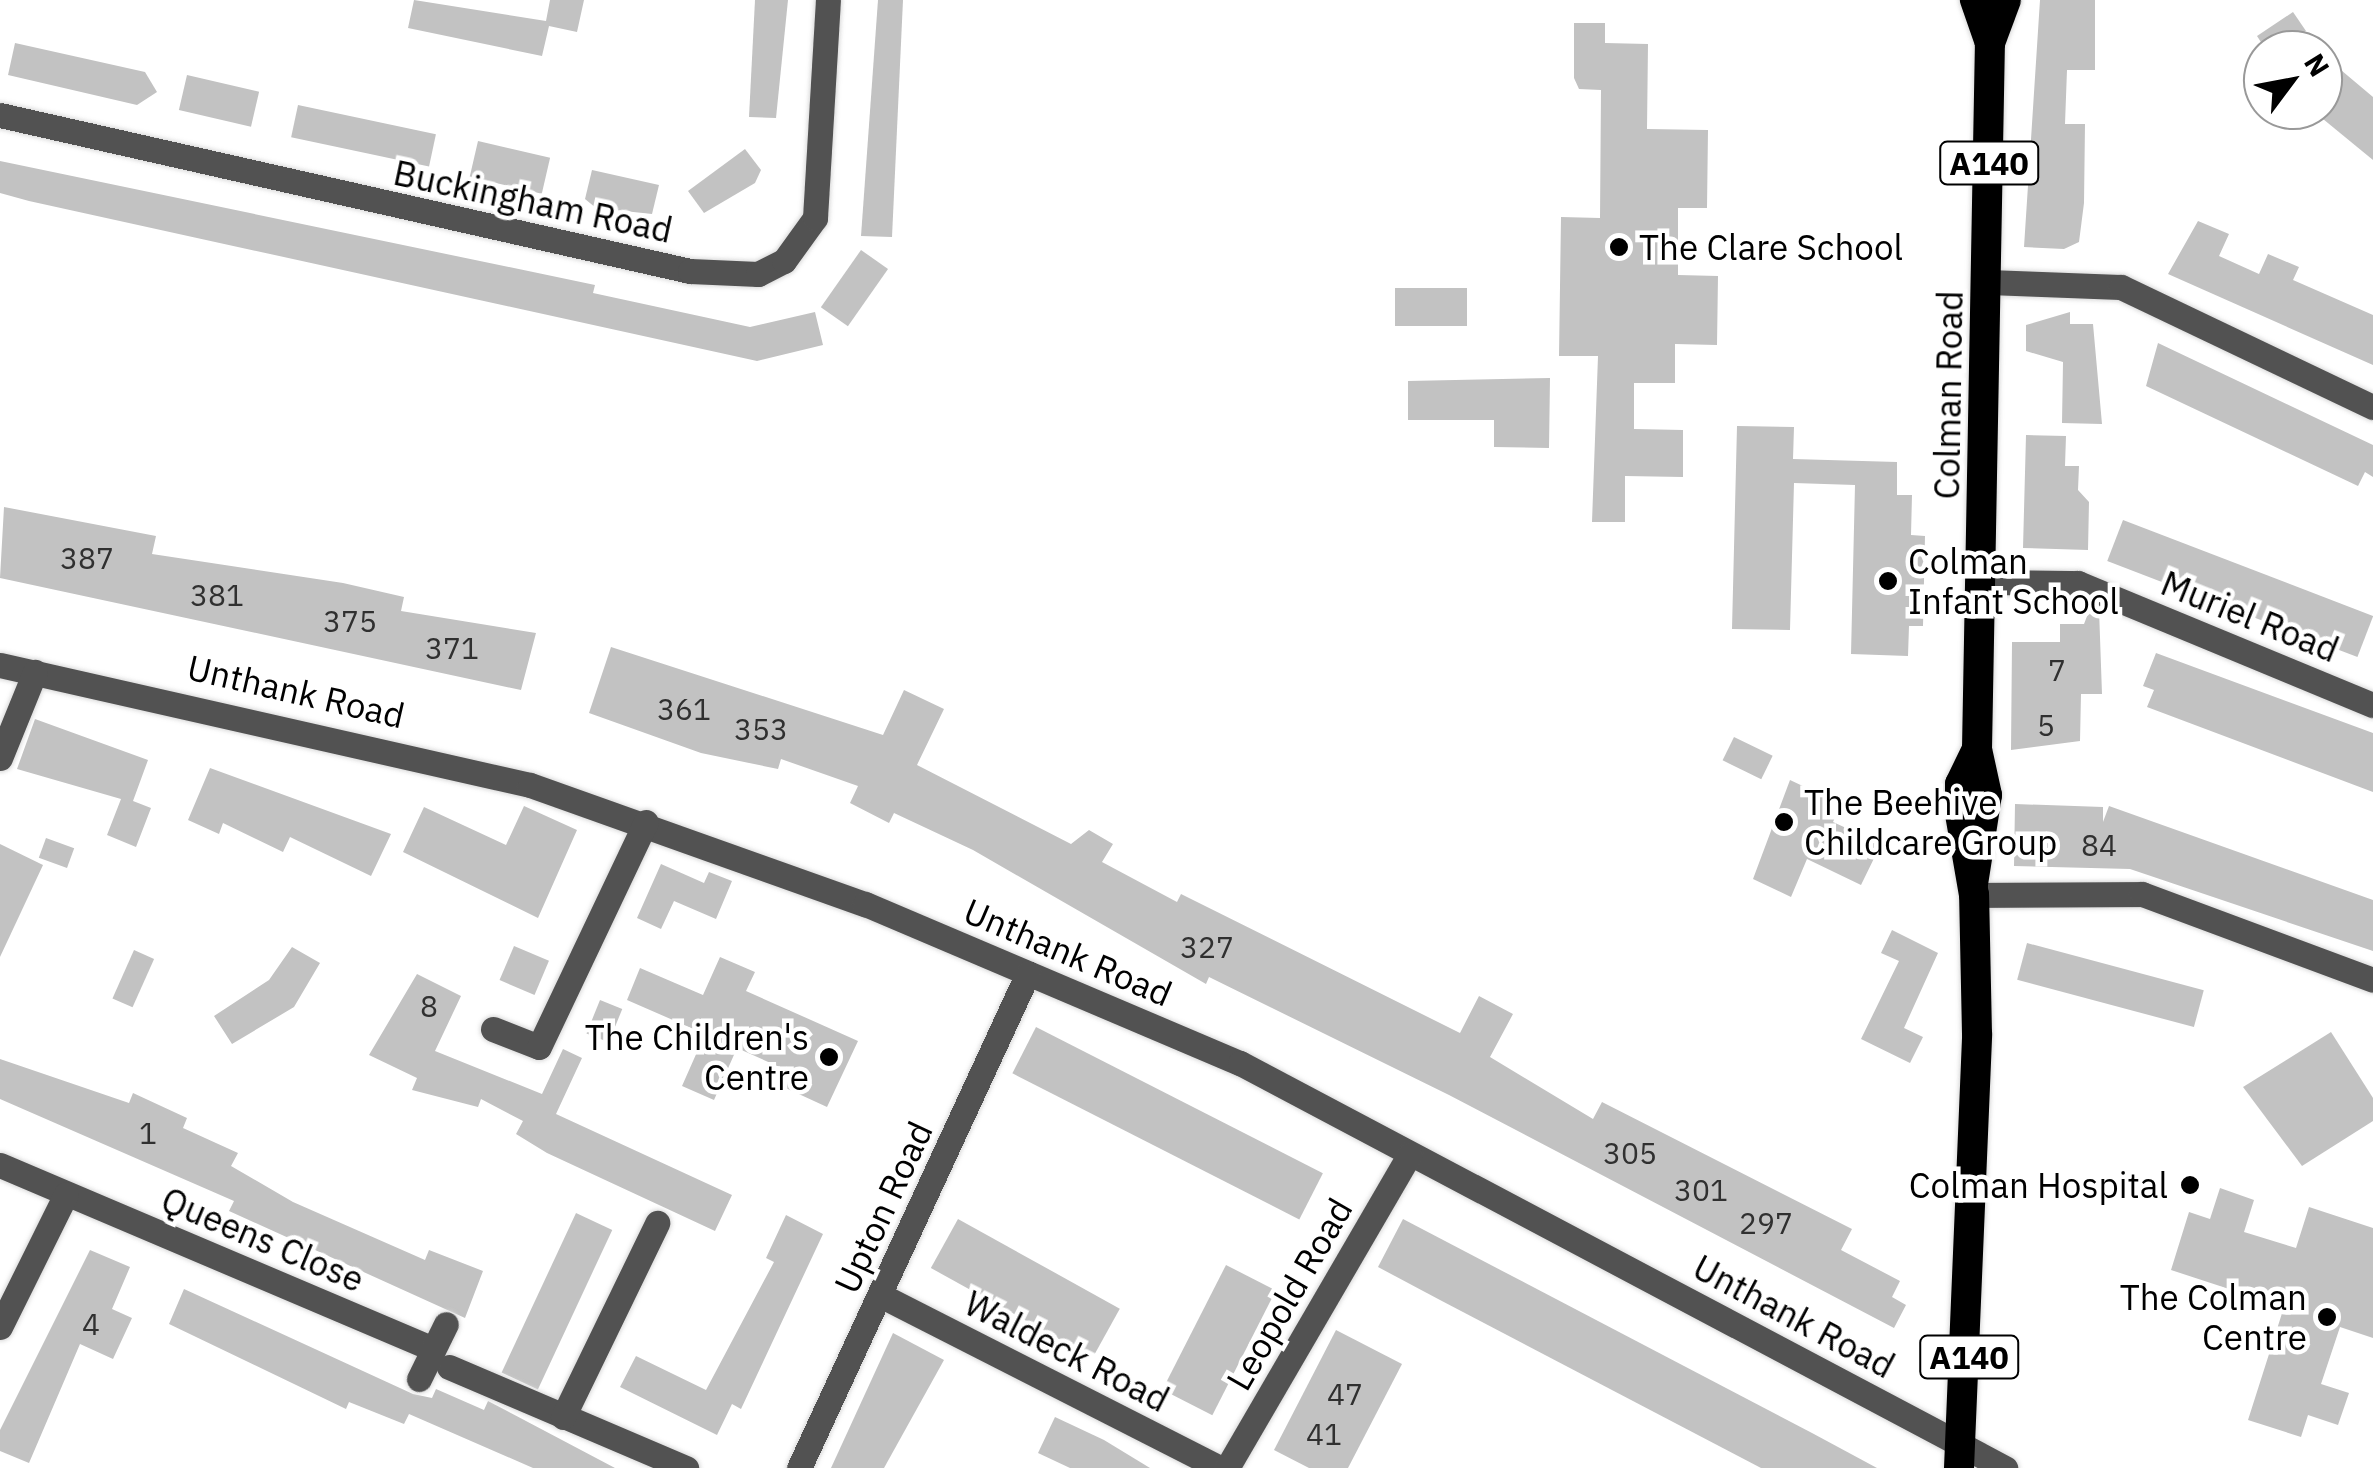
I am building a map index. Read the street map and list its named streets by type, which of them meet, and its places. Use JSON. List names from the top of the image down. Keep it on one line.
{"streets":{"highway":["A140","Colman Road"],"street":["Buckingham Road","Muriel Road","Unthank Road","Upton Road","Queens Close","Leopold Road","Waldeck Road"]},"crossings":[["Colman Road","Muriel Road"],["Colman Road","Unthank Road"],["Unthank Road","Upton Road"],["Unthank Road","Leopold Road"],["Upton Road","Waldeck Road"],["Leopold Road","Waldeck Road"]],"places":["The Clare School","Colman Infant School","The Beehive Childcare Group","The Children's Centre","Colman Hospital","The Colman Centre"],"house_numbers":["387","381","375","371","7","361","5","353","84","327","8","1","305","301","297","4","47","41"],"north":"top right"}
